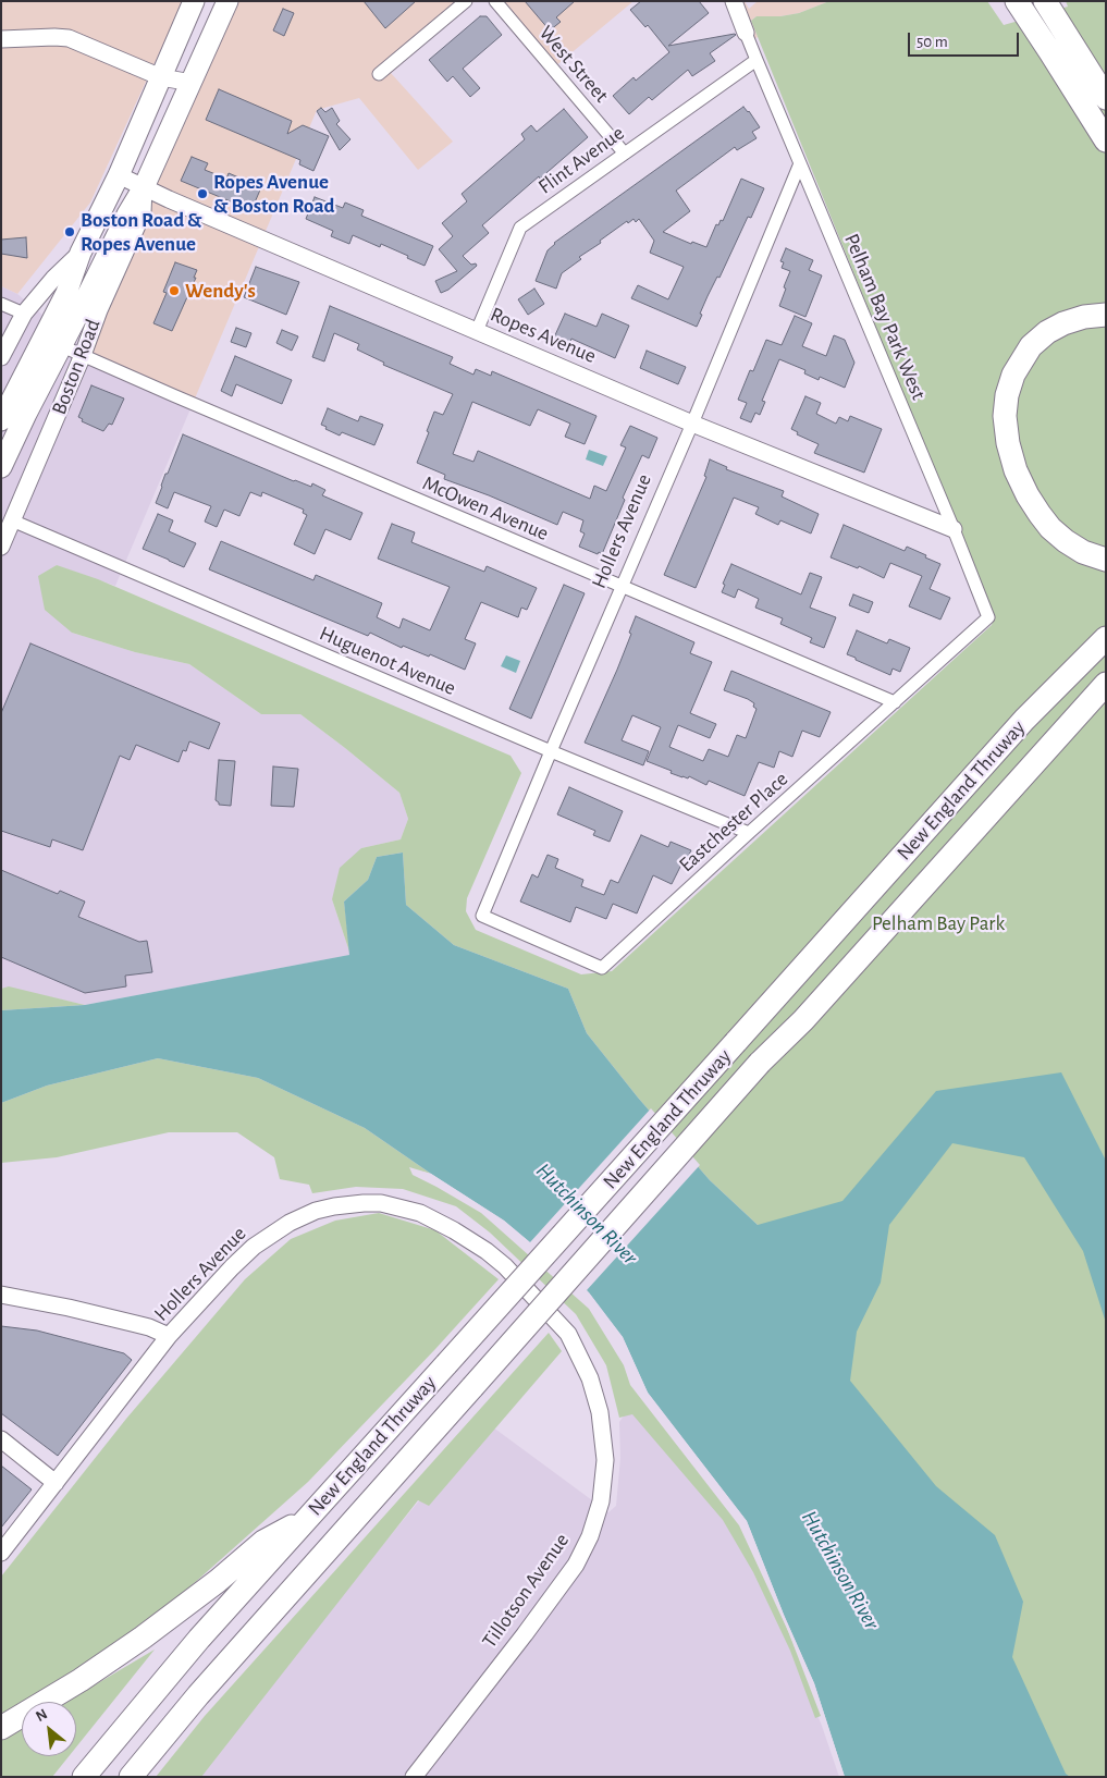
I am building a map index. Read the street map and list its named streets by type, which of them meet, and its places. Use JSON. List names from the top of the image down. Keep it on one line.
{"streets":{"highway":["New England Thruway"],"main road":["Boston Road"],"street":["West Street","Flint Avenue","Pelham Bay Park West","Ropes Avenue","McOwen Avenue","Hollers Avenue","Huguenot Avenue","Eastchester Place","Tillotson Avenue"]},"crossings":[["West Street","Flint Avenue"],["Flint Avenue","Pelham Bay Park West"],["Flint Avenue","Ropes Avenue"],["Pelham Bay Park West","Ropes Avenue"],["Pelham Bay Park West","Hollers Avenue"],["Pelham Bay Park West","Eastchester Place"],["Ropes Avenue","Boston Road"],["Ropes Avenue","Hollers Avenue"],["Boston Road","McOwen Avenue"],["Boston Road","Huguenot Avenue"],["McOwen Avenue","Hollers Avenue"],["McOwen Avenue","Eastchester Place"],["Hollers Avenue","Huguenot Avenue"],["Hollers Avenue","Eastchester Place"],["Hollers Avenue","Tillotson Avenue"],["Huguenot Avenue","Eastchester Place"]],"water":["Hutchinson River"],"parks":["Pelham Bay Park"],"places":["Ropes Avenue & Boston Road","Boston Road & Ropes Avenue","Wendy's"],"scale_bar":"50 m","north":"top left"}
